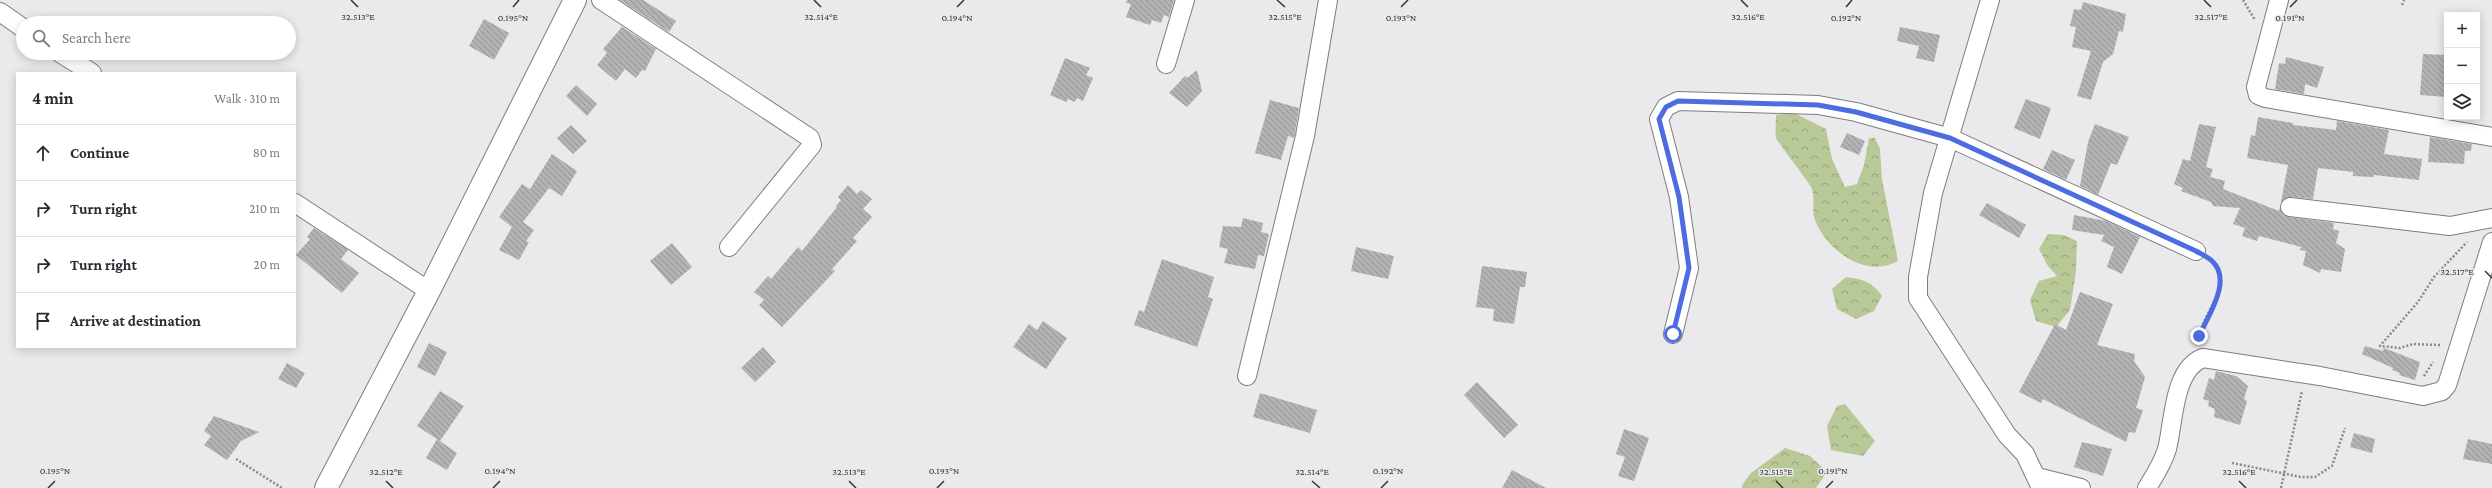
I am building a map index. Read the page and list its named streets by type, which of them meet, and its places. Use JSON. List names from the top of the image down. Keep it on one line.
{"page":{"map_buttons":["+","−"],"search":"Search here","heading":["4 min","Walk · 310 m"],"list":[["Continue","80 m"],["Turn right","210 m"],["Turn right","20 m"],"Arrive at destination"]},"coordinates":["32.517°E","32.513°E","32.514°E","32.515°E","32.516°E","0.195°N","0.194°N","0.193°N","0.192°N","0.191°N","32.512°E"]}
